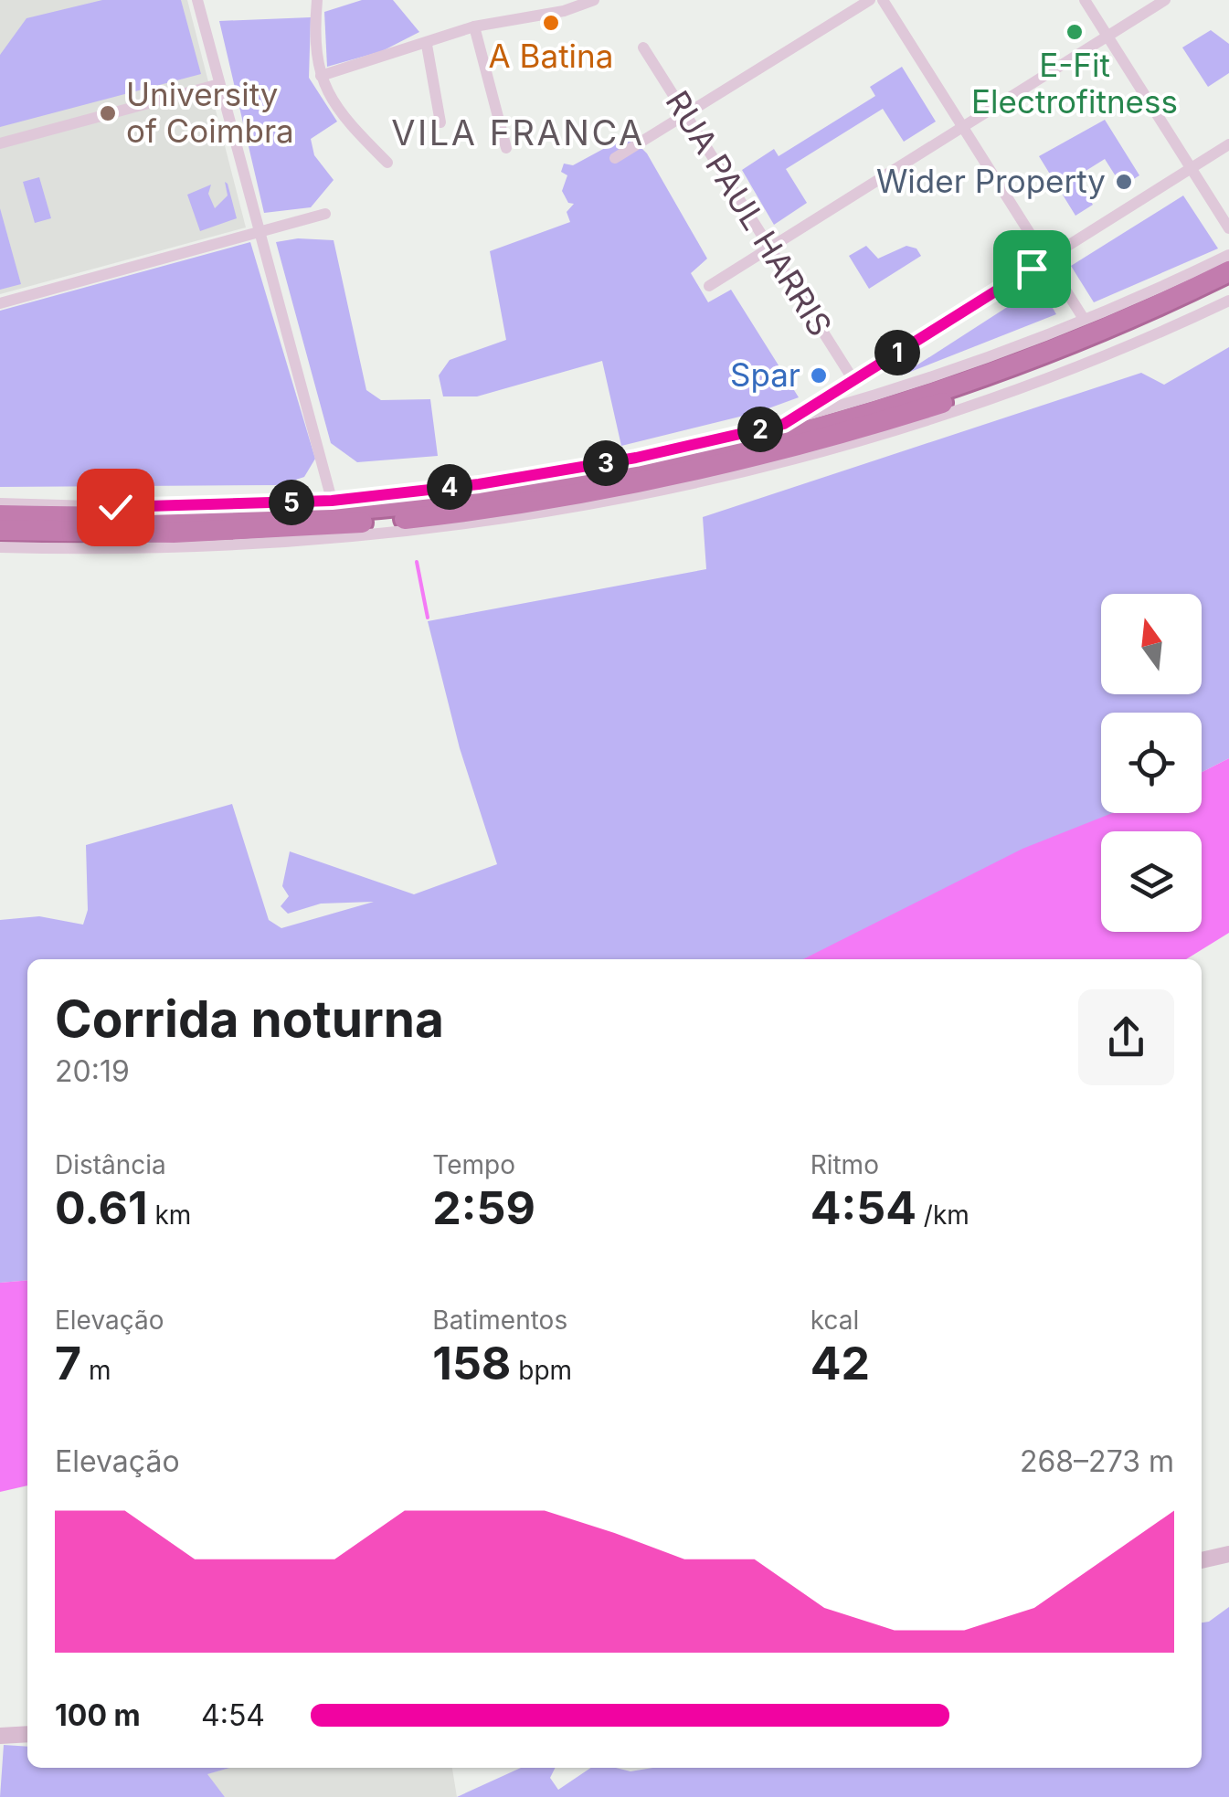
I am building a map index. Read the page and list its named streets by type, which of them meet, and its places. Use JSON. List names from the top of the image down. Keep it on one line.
{"streets":{"street":["RUA PAUL HARRIS"]},"districts":["VILA FRANCA"],"places":["A Batina","E-Fit Electrofitness","University of Coimbra","Wider Property","Spar"],"north":"top","page":{"pins":["1","2","3","4","5"],"heading":["Corrida noturna","20:19"],"stats":[["Distância","0.61 km"],["Tempo","2:59"],["Ritmo","4:54 /km"],["Elevação","7 m"],["Batimentos","158 bpm"],["kcal","42"]],"chart":["Elevação","268–273 m"],"list":[{"name":"100 m","note":"4:54"}]}}
